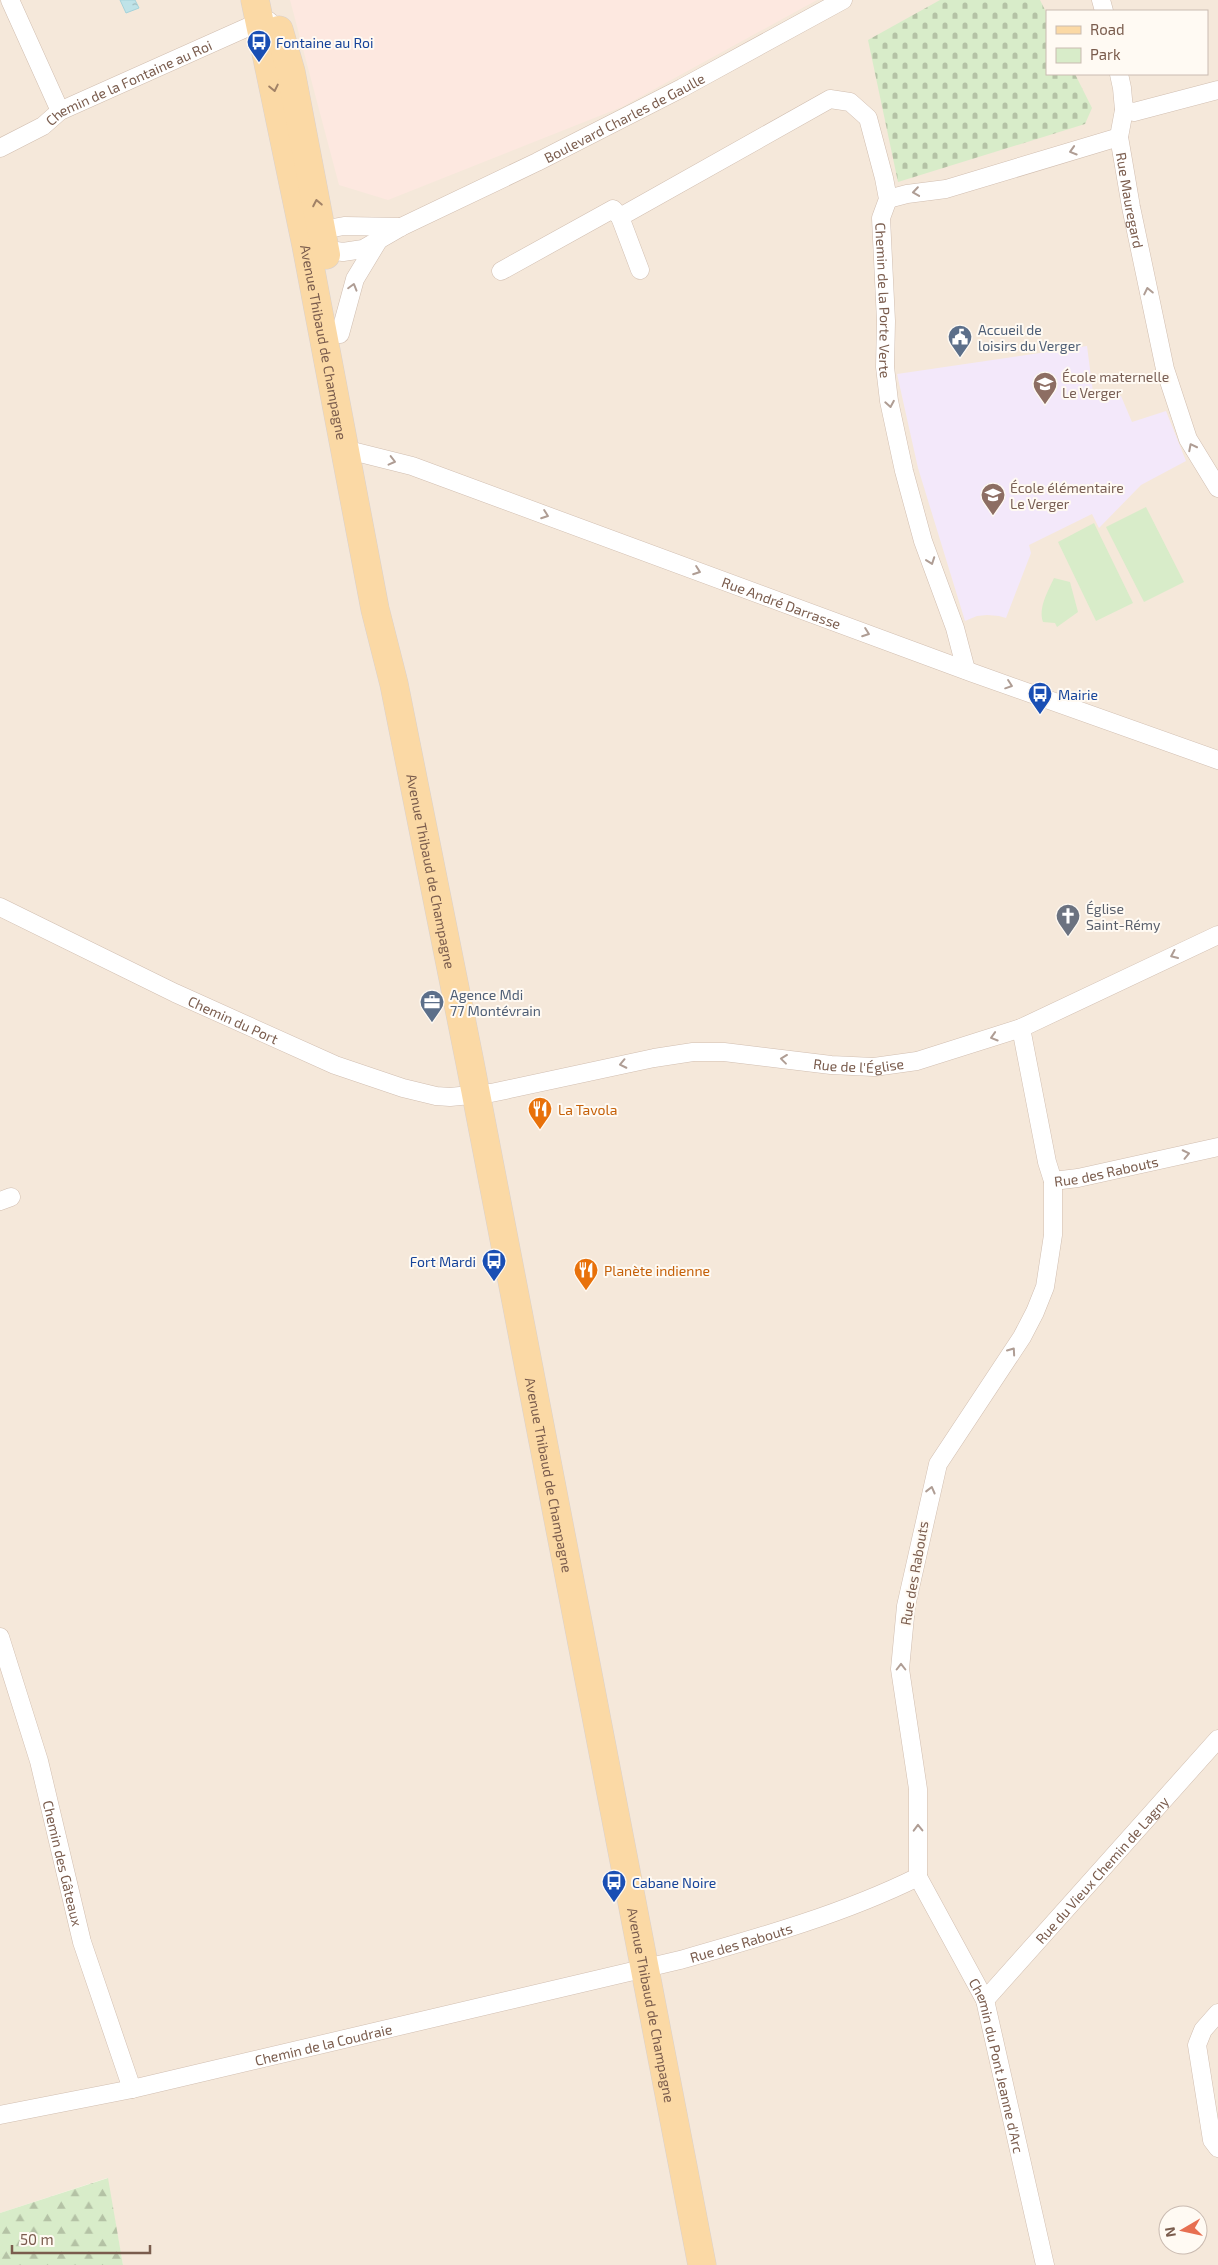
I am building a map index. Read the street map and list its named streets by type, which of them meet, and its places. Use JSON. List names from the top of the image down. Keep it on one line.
{"streets":{"main road":["Avenue Thibaud de Champagne"],"street":["Chemin de la Fontaine au Roi","Boulevard Charles de Gaulle","Rue Mauregard","Chemin de la Porte Verte","Rue André Darrasse","Chemin du Port","Rue de l'Église","Rue des Rabouts","Chemin des Gâteaux","Rue du Vieux Chemin de Lagny","Chemin de la Coudraie","Chemin du Pont Jeanne d'Arc"]},"crossings":[["Chemin de la Fontaine au Roi","Avenue Thibaud de Champagne"],["Boulevard Charles de Gaulle","Avenue Thibaud de Champagne"],["Rue Mauregard","Chemin de la Porte Verte"],["Chemin de la Porte Verte","Rue André Darrasse"],["Avenue Thibaud de Champagne","Rue André Darrasse"],["Avenue Thibaud de Champagne","Chemin du Port"],["Avenue Thibaud de Champagne","Rue de l'Église"],["Avenue Thibaud de Champagne","Rue des Rabouts"],["Avenue Thibaud de Champagne","Chemin de la Coudraie"],["Chemin du Port","Rue de l'Église"],["Rue des Rabouts","Chemin de la Coudraie"],["Rue des Rabouts","Chemin du Pont Jeanne d'Arc"],["Chemin des Gâteaux","Chemin de la Coudraie"],["Rue du Vieux Chemin de Lagny","Chemin du Pont Jeanne d'Arc"]],"one_way":["Chemin de la Porte Verte","Rue André Darrasse","Rue de l'Église","Rue des Rabouts"],"places":{"bus stop":["Fontaine au Roi","Mairie","Fort Mardi","Cabane Noire"],"public building":["Accueil de loisirs du Verger"],"school or university":["École maternelle Le Verger","École élémentaire Le Verger"],"church":["Église Saint-Rémy"],"office":["Agence Mdi 77 Montévrain"],"restaurant":["La Tavola","Planète indienne"]},"legend":["Road","Park"],"scale_bar":"50 m","north":"left"}
